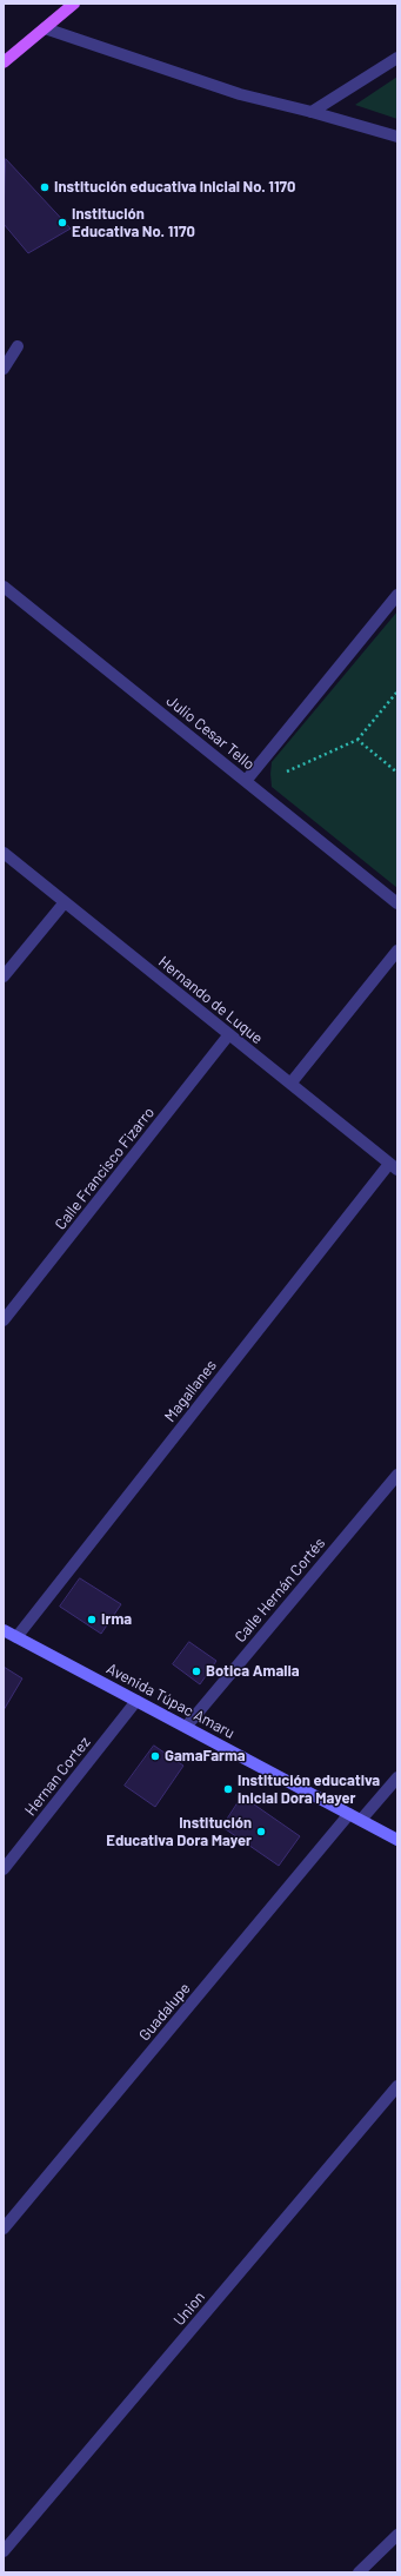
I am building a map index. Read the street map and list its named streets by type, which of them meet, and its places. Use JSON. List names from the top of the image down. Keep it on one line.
{"streets":{"main road":["Avenida Túpac Amaru"],"street":["Julio Cesar Tello","Hernando de Luque","Calle Francisco Fizarro","Magallanes","Calle Hernán Cortés","Hernan Cortez","Guadalupe","Union"]},"crossings":[["Hernando de Luque","Calle Francisco Fizarro"],["Hernando de Luque","Magallanes"],["Magallanes","Avenida Túpac Amaru"],["Calle Hernán Cortés","Avenida Túpac Amaru"],["Avenida Túpac Amaru","Hernan Cortez"],["Avenida Túpac Amaru","Guadalupe"]],"places":["Institución educativa inicial No. 1170","Institución Educativa No. 1170","Irma","Botica Amalia","GamaFarma","Institución educativa inicial Dora Mayer","Institución Educativa Dora Mayer"]}
